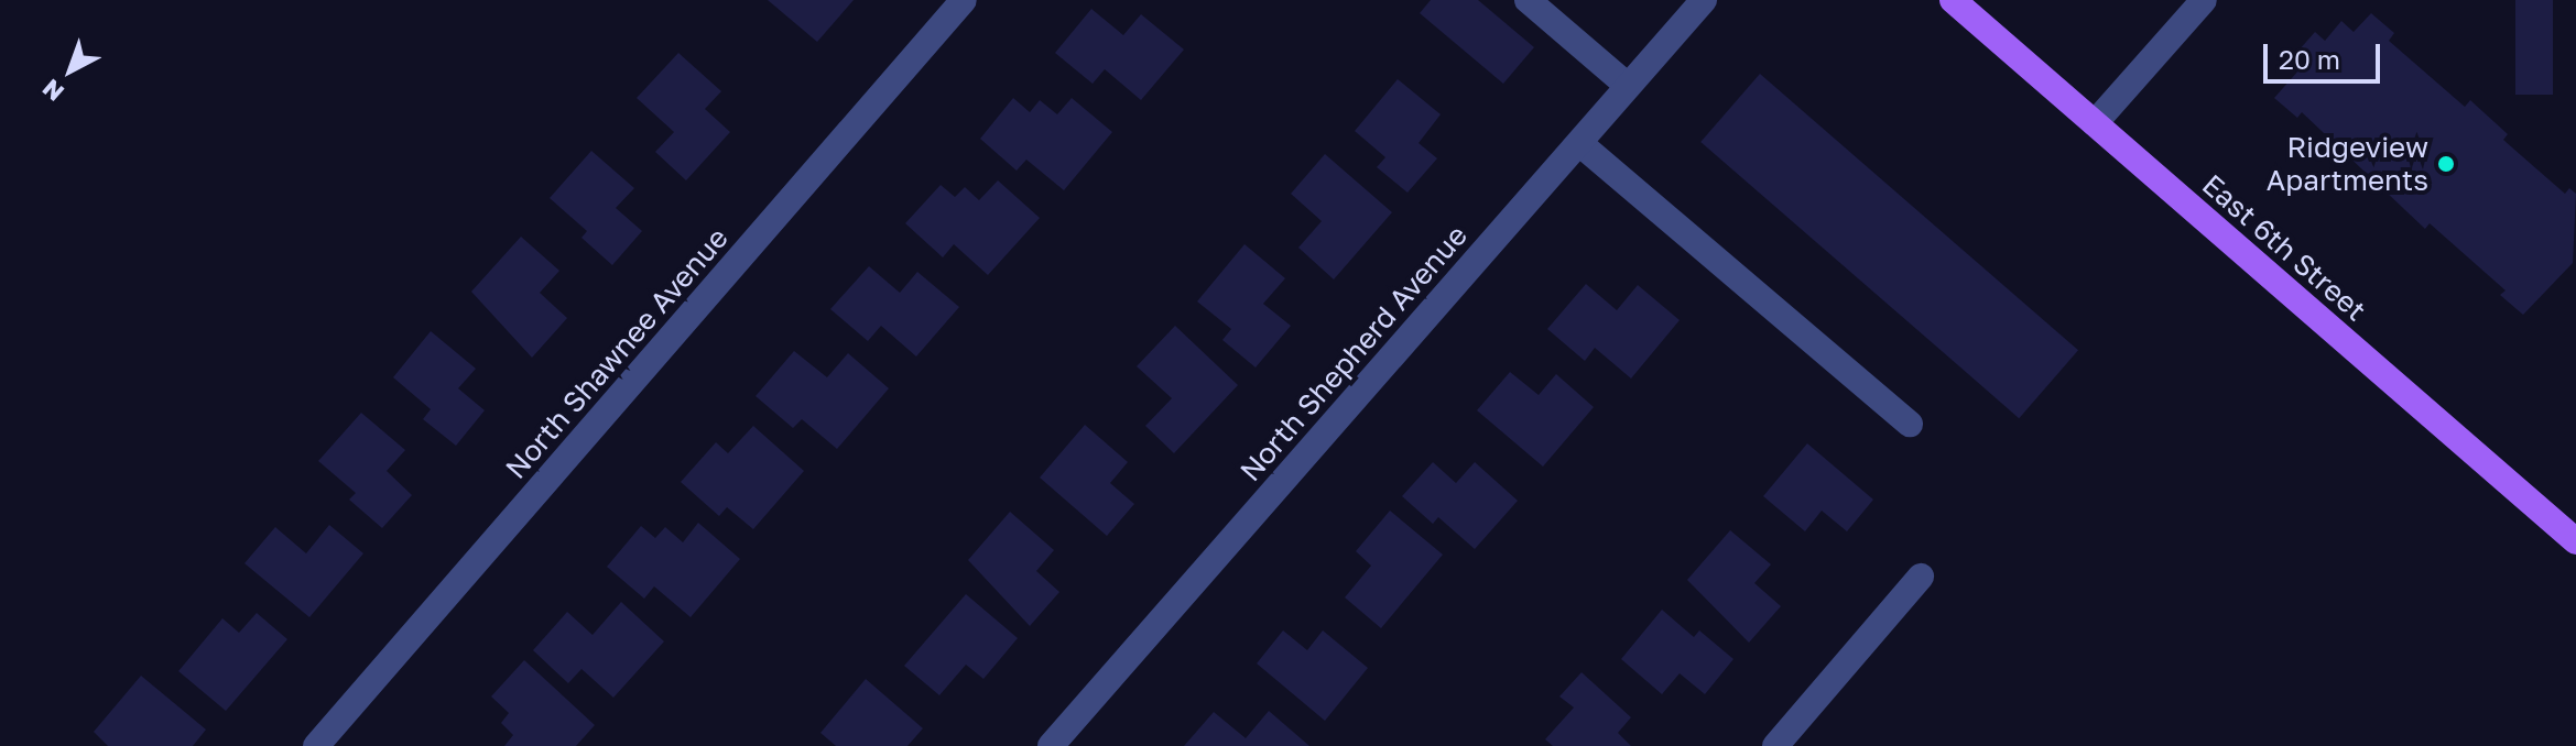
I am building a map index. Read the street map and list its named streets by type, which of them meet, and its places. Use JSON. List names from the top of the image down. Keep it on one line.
{"streets":{"main road":["East 6th Street"],"street":["North Shawnee Avenue","North Shepherd Avenue"]},"places":["Ridgeview Apartments"],"scale_bar":"20 m","north":"bottom left"}
